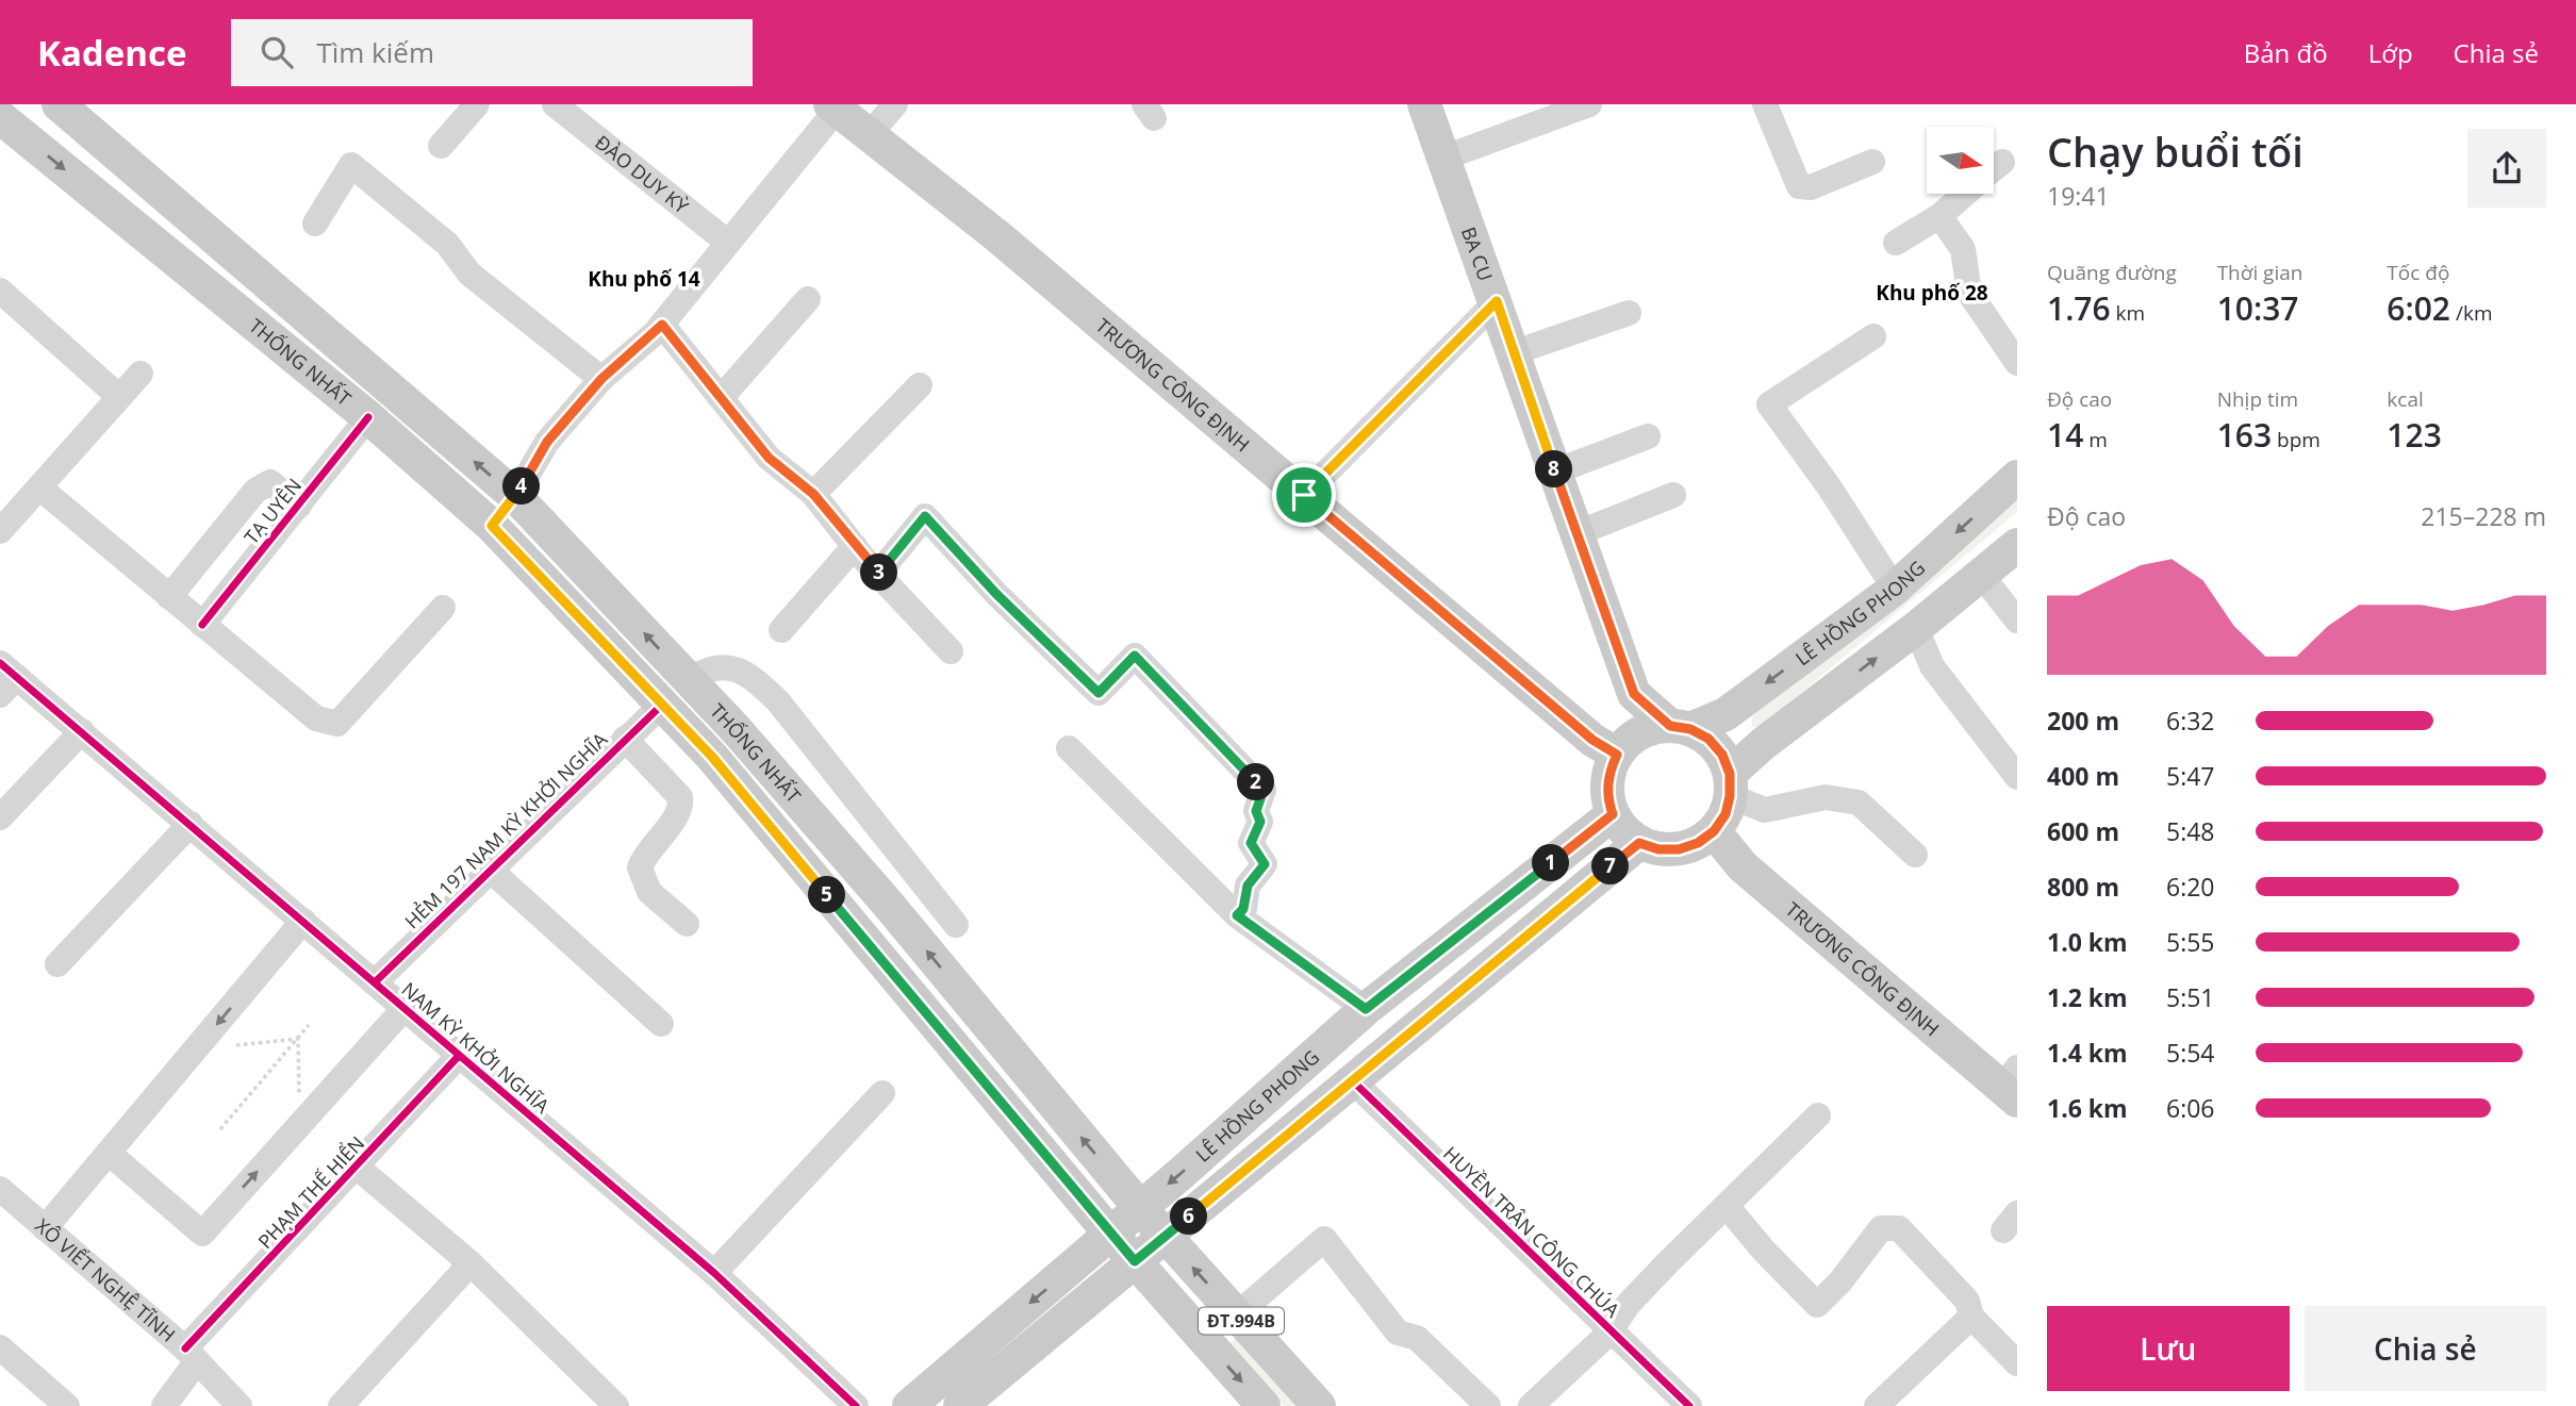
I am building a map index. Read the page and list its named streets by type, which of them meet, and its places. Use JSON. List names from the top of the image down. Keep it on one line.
{"streets":{"main road":["BA CU","THỐNG NHẤT","TRƯƠNG CÔNG ĐỊNH","LÊ HỒNG PHONG","ĐT.994B"],"street":["ĐÀO DUY KỲ","TẠ UYÊN","HẺM 197 NAM KỲ KHỞI NGHĨA","NAM KỲ KHỞI NGHĨA","PHẠM THẾ HIỂN","HUYỀN TRÂN CÔNG CHÚA","XÔ VIẾT NGHỆ TĨNH"]},"crossings":[["BA CU","TRƯƠNG CÔNG ĐỊNH"],["BA CU","LÊ HỒNG PHONG"],["THỐNG NHẤT","TẠ UYÊN"],["THỐNG NHẤT","LÊ HỒNG PHONG"],["THỐNG NHẤT","HẺM 197 NAM KỲ KHỞI NGHĨA"],["THỐNG NHẤT","ĐT.994B"],["TRƯƠNG CÔNG ĐỊNH","LÊ HỒNG PHONG"],["LÊ HỒNG PHONG","HUYỀN TRÂN CÔNG CHÚA"],["LÊ HỒNG PHONG","ĐT.994B"],["HẺM 197 NAM KỲ KHỞI NGHĨA","NAM KỲ KHỞI NGHĨA"],["NAM KỲ KHỞI NGHĨA","PHẠM THẾ HIỂN"],["PHẠM THẾ HIỂN","XÔ VIẾT NGHỆ TĨNH"]],"districts":["Khu phố 14","Khu phố 28"],"north":"right","page":{"header":"Kadence","search":"Tìm kiếm","nav":["Bản đồ","Lớp","Chia sẻ"],"heading":["Chạy buổi tối","19:41"],"stats":[["Quãng đường","1.76 km"],["Thời gian","10:37"],["Tốc độ","6:02 /km"],["Độ cao","14 m"],["Nhịp tim","163 bpm"],["kcal","123"]],"pins":["8","4","3","2","1","7","5","6"],"chart":["Độ cao","215–228 m"],"list":[{"name":"200 m","note":"6:32"},{"name":"400 m","note":"5:47"},{"name":"600 m","note":"5:48"},{"name":"800 m","note":"6:20"},{"name":"1.0 km","note":"5:55"},{"name":"1.2 km","note":"5:51"},{"name":"1.4 km","note":"5:54"},{"name":"1.6 km","note":"6:06"}],"buttons":["Lưu","Chia sẻ"]}}
